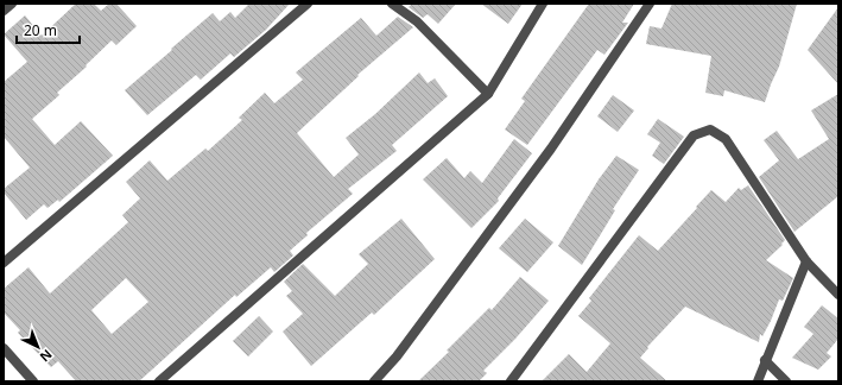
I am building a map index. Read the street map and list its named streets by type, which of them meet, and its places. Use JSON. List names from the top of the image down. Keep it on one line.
{"scale_bar":"20 m","north":"bottom right"}
